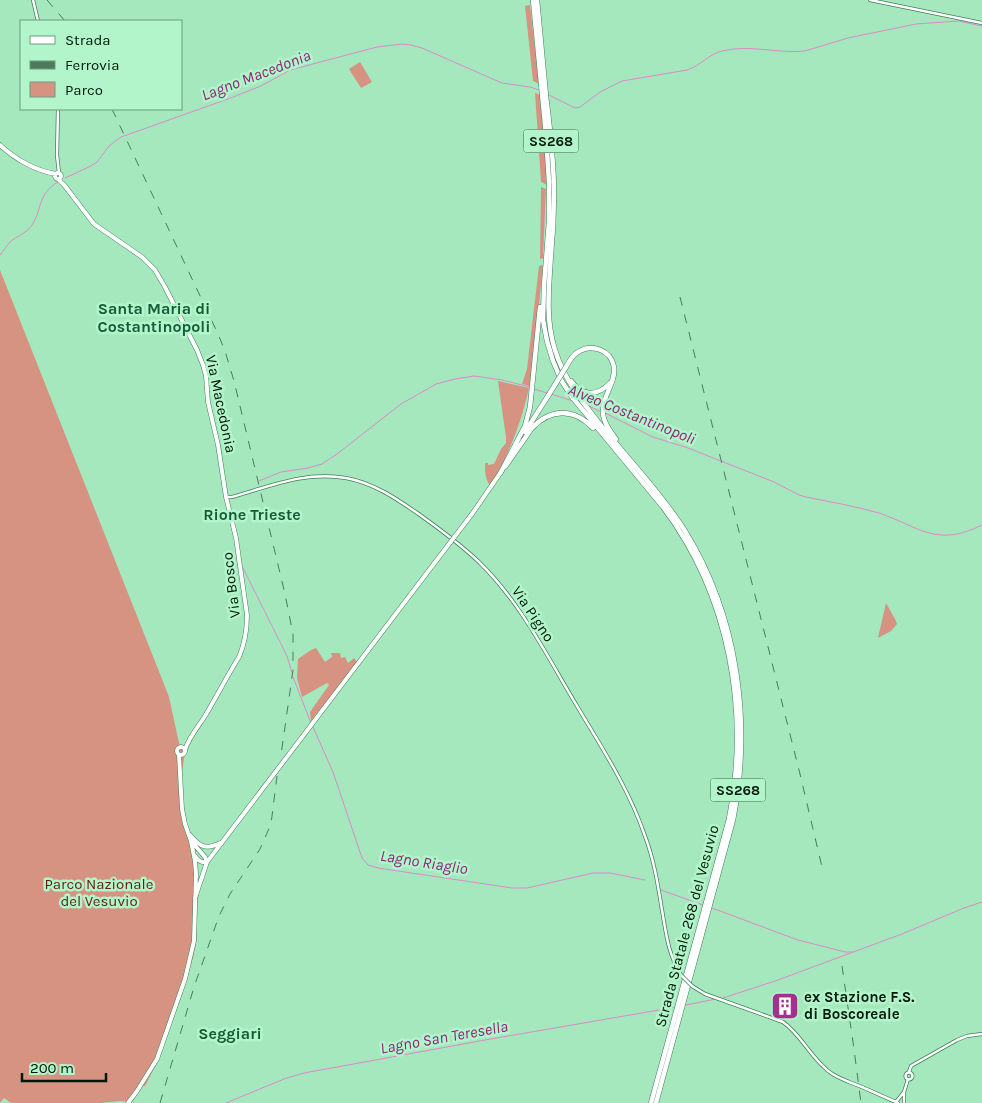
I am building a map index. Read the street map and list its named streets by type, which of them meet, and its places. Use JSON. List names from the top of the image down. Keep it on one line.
{"streets":{"highway":["SS268","Strada Statale 268 del Vesuvio"],"main road":["Via Macedonia","Via Bosco"],"street":["Via Pigno"]},"crossings":[["Via Macedonia","Via Bosco"],["Via Macedonia","Via Pigno"],["Via Bosco","Via Pigno"]],"districts":["Santa Maria di Costantinopoli","Rione Trieste","Seggiari"],"water":["Lagno Macedonia","Alveo Costantinopoli","Lagno Riaglio","Lagno San Teresella"],"parks":["Parco Nazionale del Vesuvio"],"places":{"building":["ex Stazione F.S. di Boscoreale"]},"legend":["Strada","Ferrovia","Parco"],"scale_bar":"200 m"}
